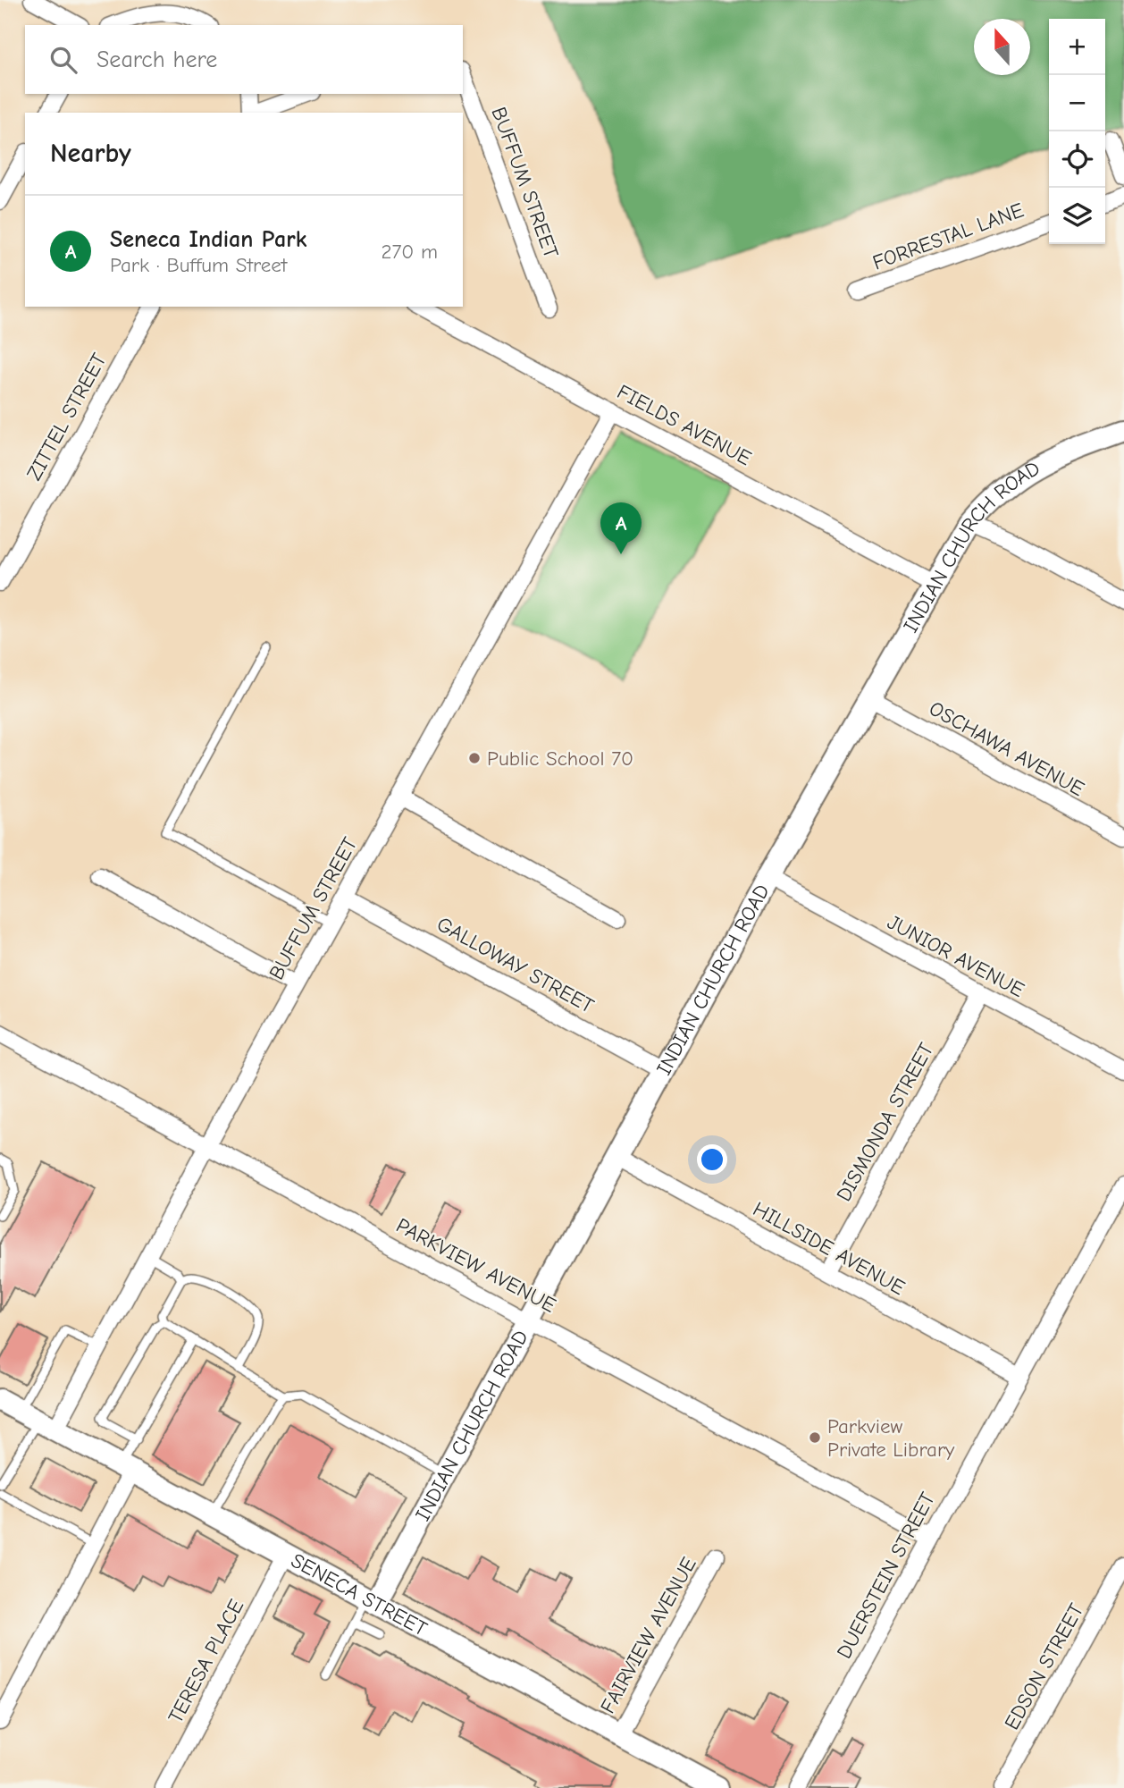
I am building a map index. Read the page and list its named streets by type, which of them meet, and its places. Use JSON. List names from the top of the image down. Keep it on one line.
{"streets":{"street":["BUFFUM STREET","FORRESTAL LANE","ZITTEL STREET","FIELDS AVENUE","INDIAN CHURCH ROAD","OSCHAWA AVENUE","JUNIOR AVENUE","GALLOWAY STREET","DISMONDA STREET","HILLSIDE AVENUE","PARKVIEW AVENUE","DUERSTEIN STREET","SENECA STREET","FAIRVIEW AVENUE","TERESA PLACE","EDSON STREET"]},"crossings":[["BUFFUM STREET","FIELDS AVENUE"],["BUFFUM STREET","GALLOWAY STREET"],["BUFFUM STREET","PARKVIEW AVENUE"],["BUFFUM STREET","SENECA STREET"],["FIELDS AVENUE","INDIAN CHURCH ROAD"],["INDIAN CHURCH ROAD","OSCHAWA AVENUE"],["INDIAN CHURCH ROAD","JUNIOR AVENUE"],["INDIAN CHURCH ROAD","GALLOWAY STREET"],["INDIAN CHURCH ROAD","HILLSIDE AVENUE"],["INDIAN CHURCH ROAD","PARKVIEW AVENUE"],["INDIAN CHURCH ROAD","SENECA STREET"],["JUNIOR AVENUE","DISMONDA STREET"],["DISMONDA STREET","HILLSIDE AVENUE"],["HILLSIDE AVENUE","DUERSTEIN STREET"],["PARKVIEW AVENUE","DUERSTEIN STREET"],["SENECA STREET","FAIRVIEW AVENUE"],["SENECA STREET","TERESA PLACE"]],"places":["Public School 70","Parkview Private Library"],"north":"top","page":{"map_buttons":["+","−"],"search":"Search here","heading":"Nearby","list":[{"mark":"A","name":"Seneca Indian Park","note":"Park · Buffum Street","value":"270 m"}],"pins":"A"}}
